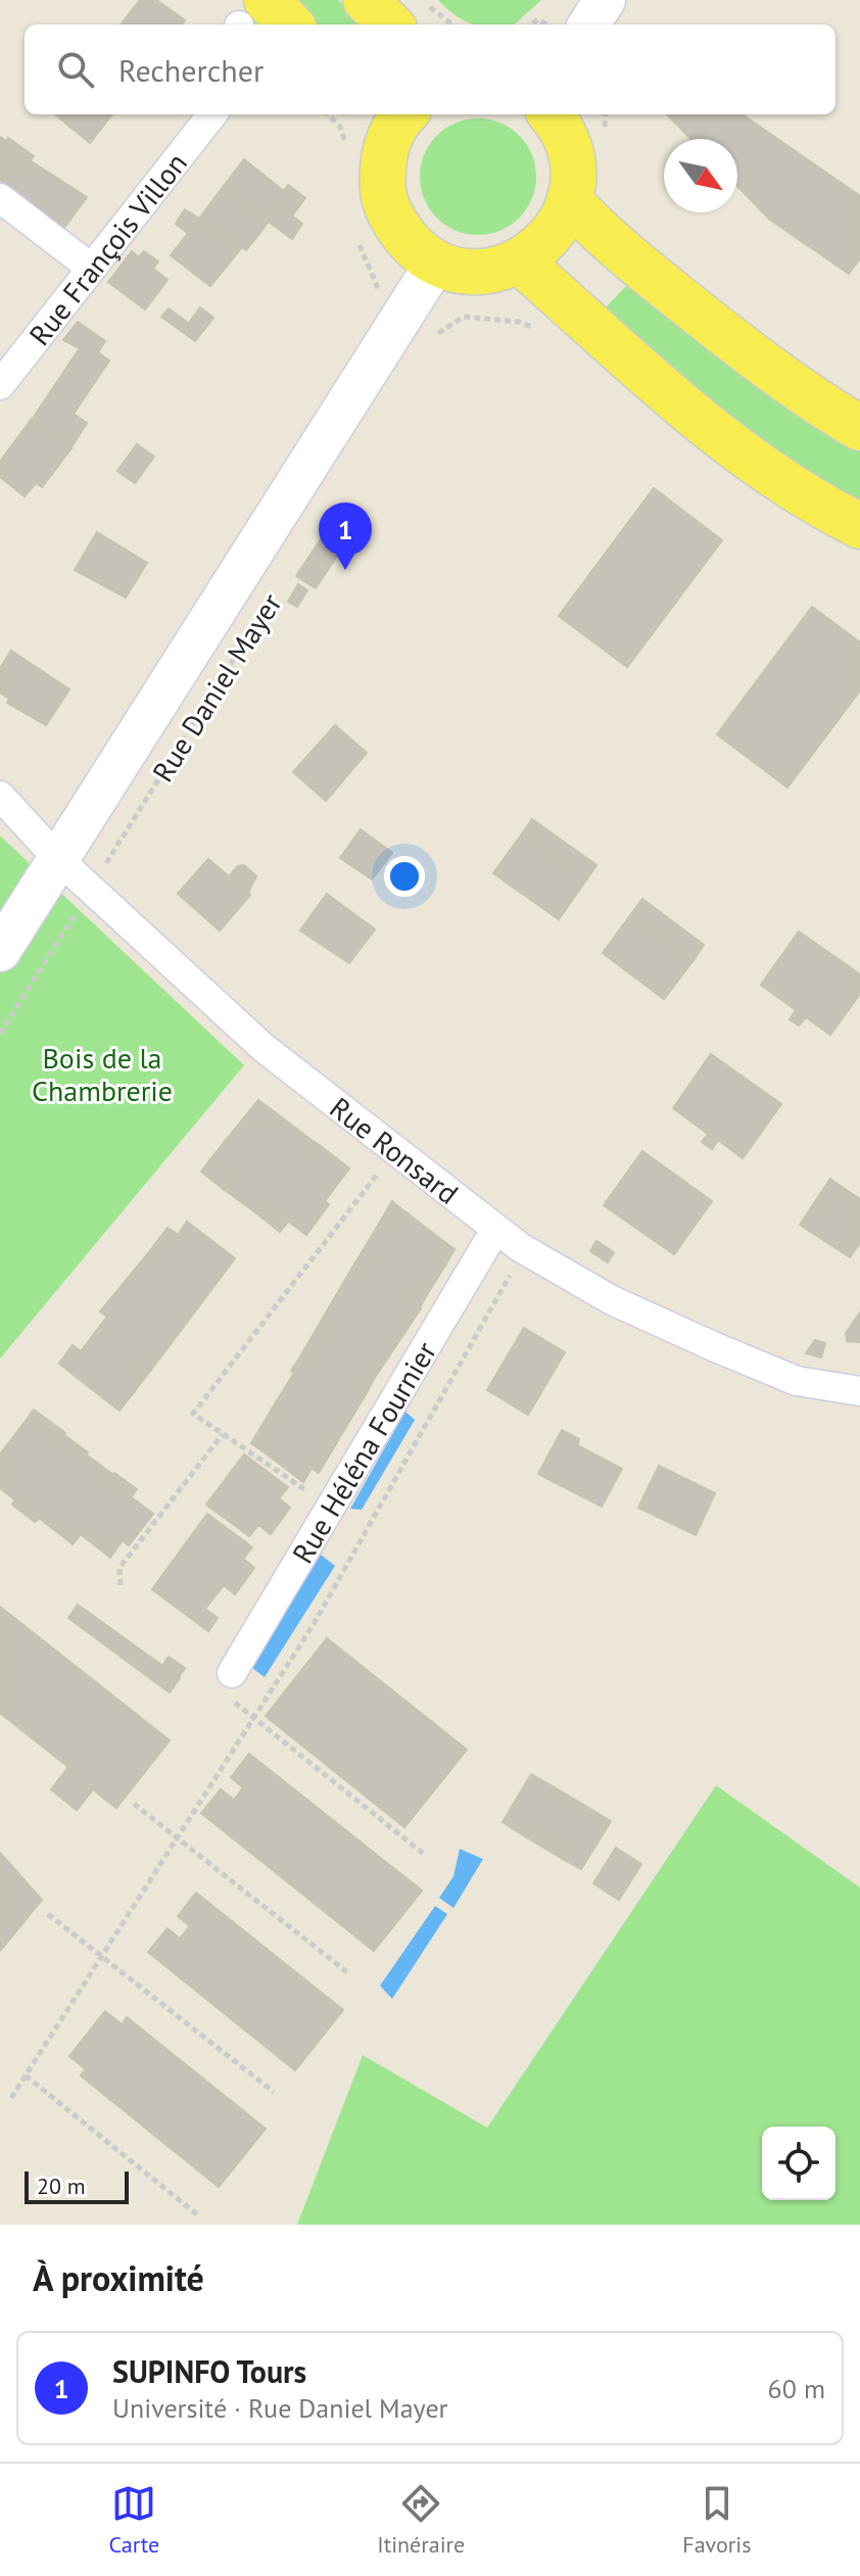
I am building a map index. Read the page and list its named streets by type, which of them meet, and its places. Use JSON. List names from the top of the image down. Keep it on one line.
{"streets":{"main road":["Rue Daniel Mayer"],"street":["Rue François Villon","Rue Ronsard","Rue Héléna Fournier"]},"crossings":[["Rue Daniel Mayer","Rue Ronsard"],["Rue Ronsard","Rue Héléna Fournier"]],"parks":["Bois de la Chambrerie"],"scale_bar":"20 m","north":"bottom right","page":{"search":"Rechercher","pins":"1","scale":"20 m","heading":"À proximité","list":[{"mark":"1","name":"SUPINFO Tours","note":"Université · Rue Daniel Mayer","value":"60 m"}],"nav":["Carte","Itinéraire","Favoris"]}}
